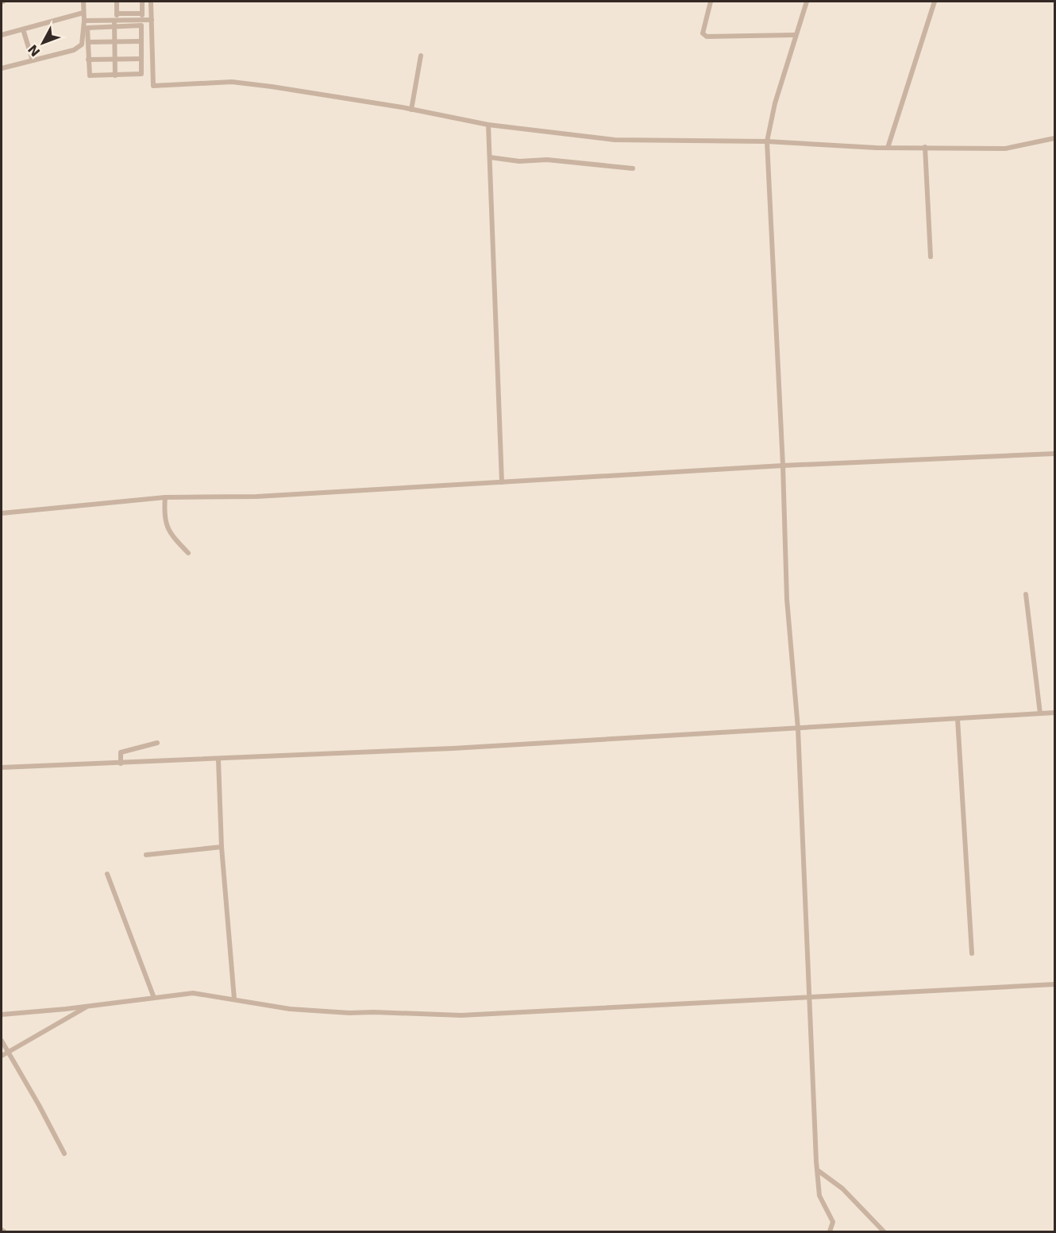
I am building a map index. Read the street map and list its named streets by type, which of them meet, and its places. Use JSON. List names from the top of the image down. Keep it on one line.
{"north":"bottom left"}
